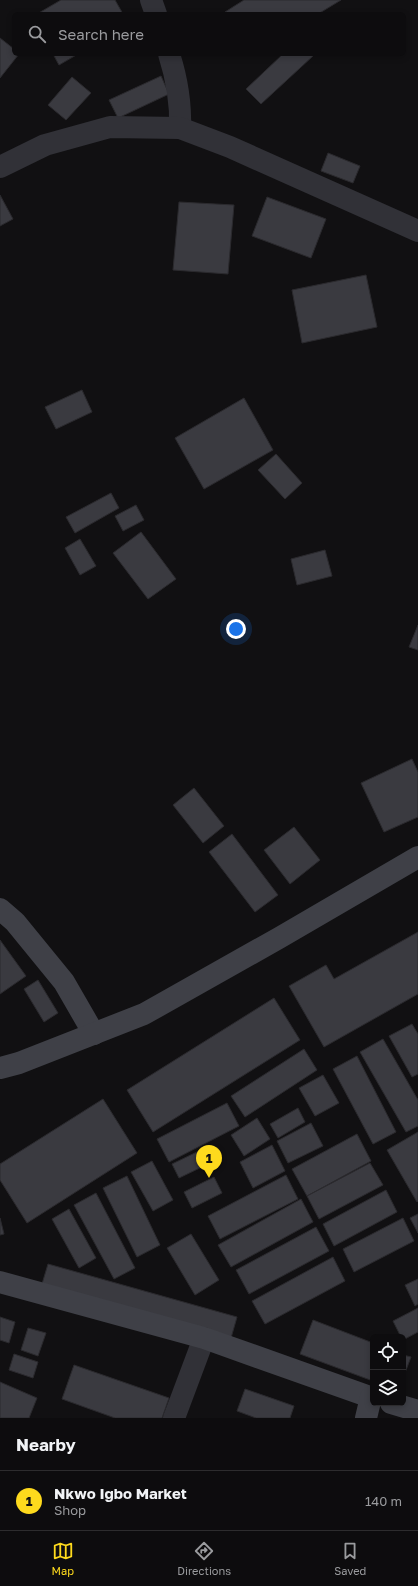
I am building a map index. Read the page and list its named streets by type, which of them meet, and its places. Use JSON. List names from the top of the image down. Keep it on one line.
{"page":{"search":"Search here","pins":"1","heading":"Nearby","list":[{"mark":"1","name":"Nkwo Igbo Market","note":"Shop","value":"140 m"}],"nav":["Map","Directions","Saved"]}}
